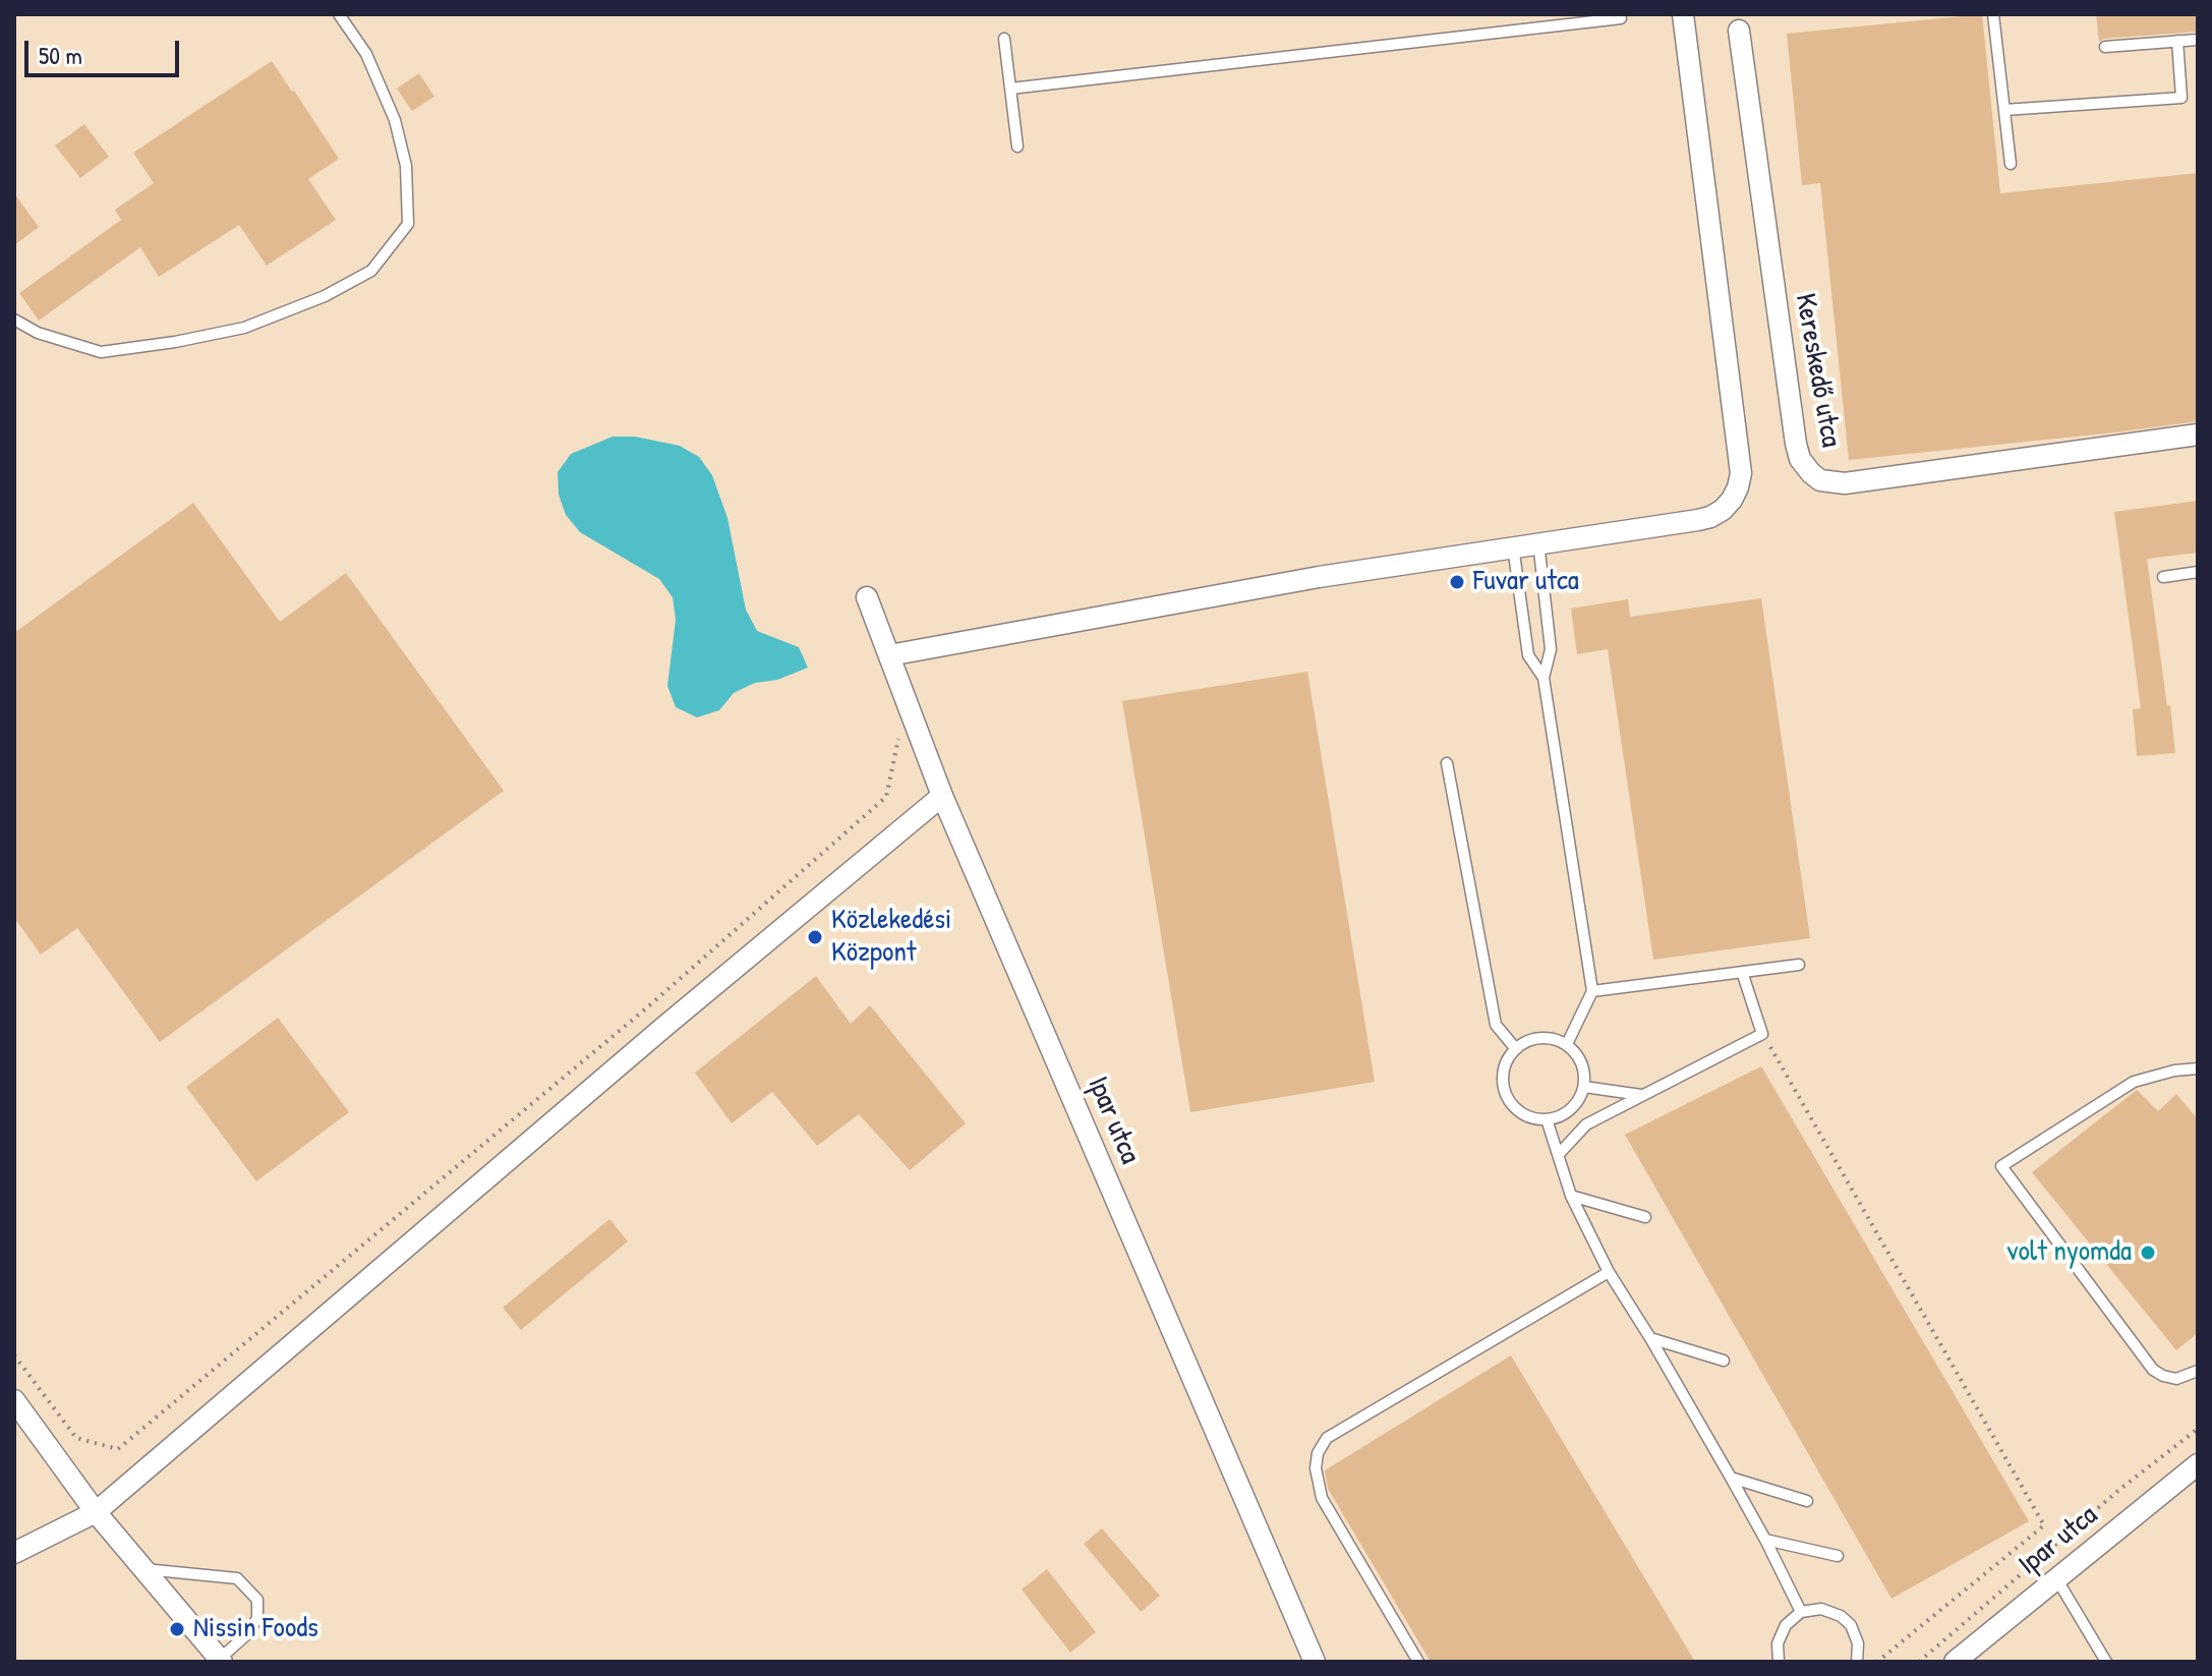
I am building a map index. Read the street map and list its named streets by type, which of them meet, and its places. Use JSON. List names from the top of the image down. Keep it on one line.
{"streets":{"street":["Kereskedő utca","Ipar utca"]},"places":["Fuvar utca","Közlekedési Központ","volt nyomda","Nissin Foods"],"scale_bar":"50 m"}
